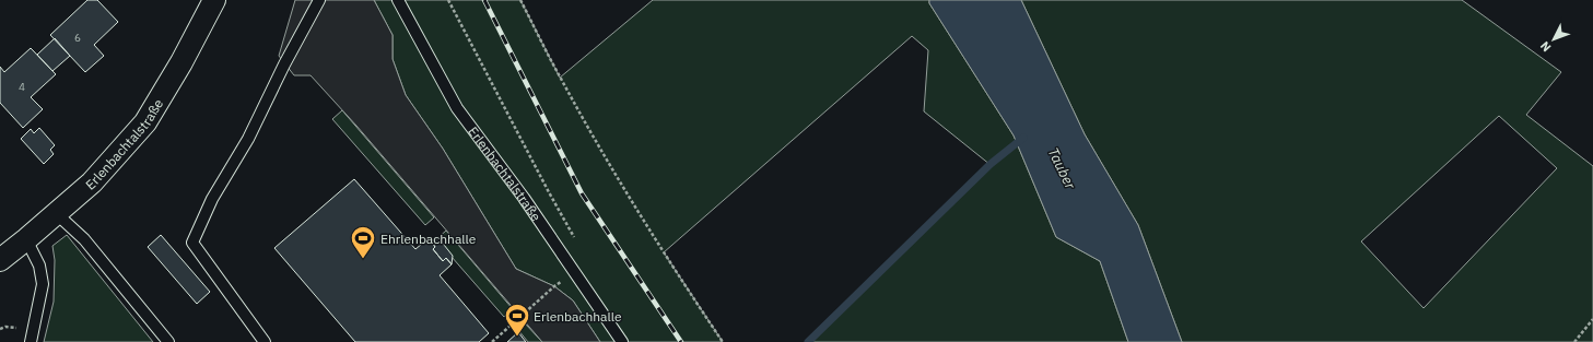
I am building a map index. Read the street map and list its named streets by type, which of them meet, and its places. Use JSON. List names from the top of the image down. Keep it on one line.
{"streets":{"street":["Erlenbachtalstraße"]},"water":["Tauber"],"places":{"sports":["Ehrlenbachhalle","Erlenbachhalle"]},"house_numbers":["6","4"],"north":"bottom left"}
